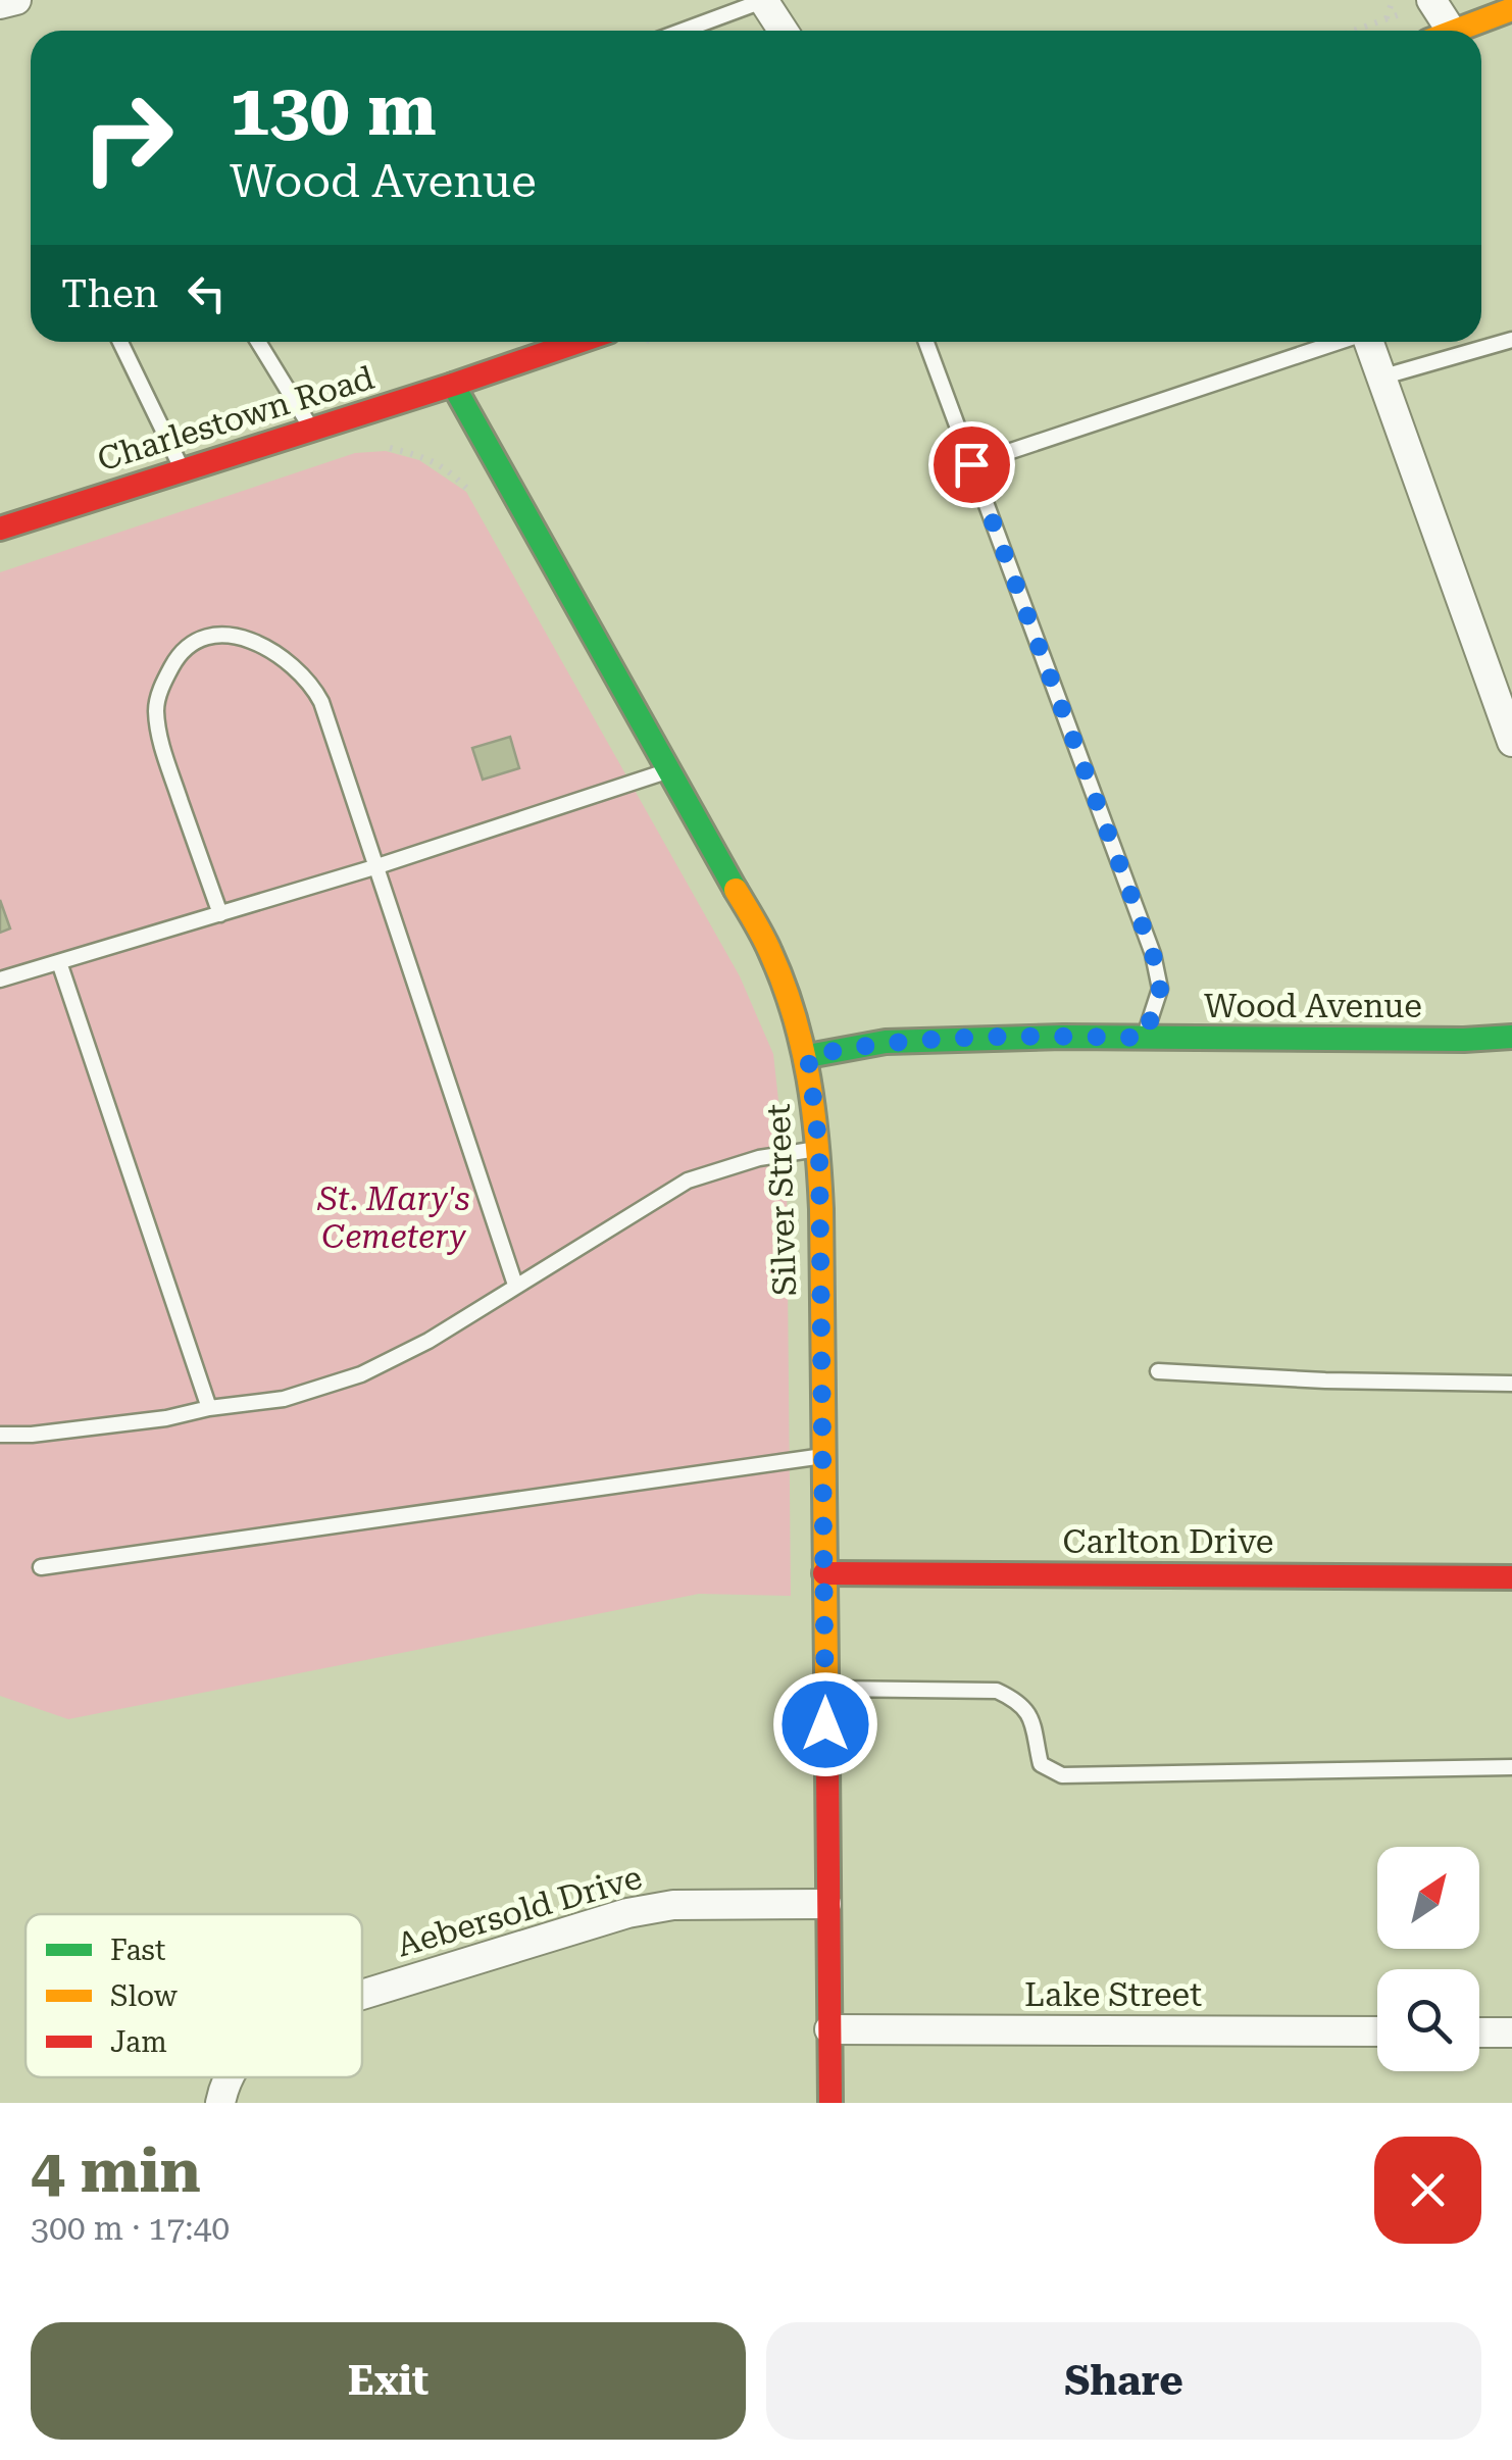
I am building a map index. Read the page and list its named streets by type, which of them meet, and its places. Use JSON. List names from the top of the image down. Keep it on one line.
{"streets":{"main road":["Charlestown Road","Wood Avenue","Silver Street","Carlton Drive"],"street":["Aebersold Drive","Lake Street"]},"crossings":[["Charlestown Road","Silver Street"],["Wood Avenue","Silver Street"],["Silver Street","Carlton Drive"],["Silver Street","Aebersold Drive"],["Silver Street","Lake Street"]],"parks":["St. Mary's Cemetery"],"legend":["Fast","Slow","Jam"],"north":"top right","page":{"turn":["130 m","Wood Avenue"],"then":"Then","heading":["4 min","300 m · 17:40"],"buttons":["Exit","Share"]}}
